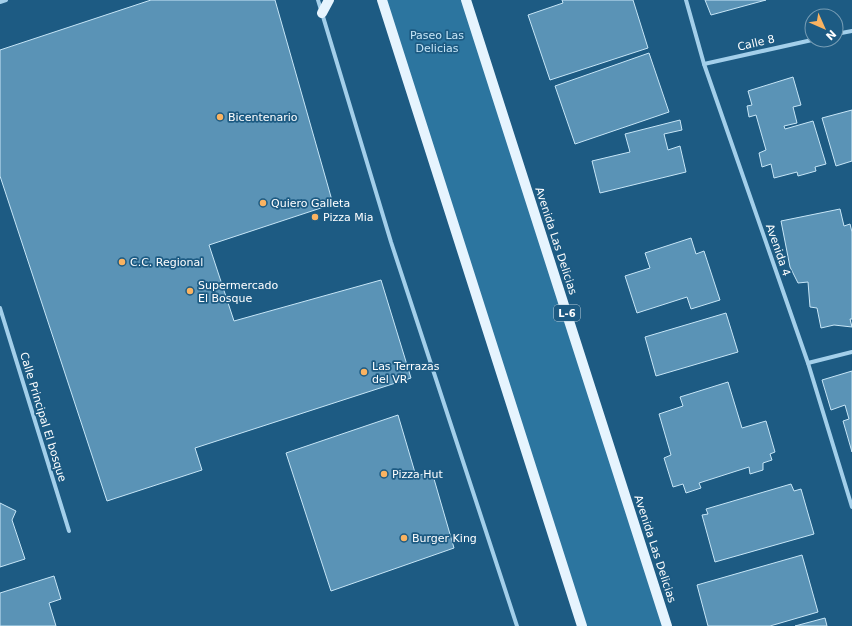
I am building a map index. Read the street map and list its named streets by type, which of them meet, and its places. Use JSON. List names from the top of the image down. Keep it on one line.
{"streets":{"main road":["Avenida Las Delicias","L-6"],"street":["Calle 8","Avenida 4","Calle Principal El bosque"]},"crossings":[["Calle 8","Avenida 4"]],"parks":["Paseo Las Delicias"],"places":["Bicentenario","Quiero Galleta","Pizza Mia","C.C. Regional","Supermercado El Bosque","Las Terrazas del VR","Pizza Hut","Burger King"],"north":"bottom right"}
